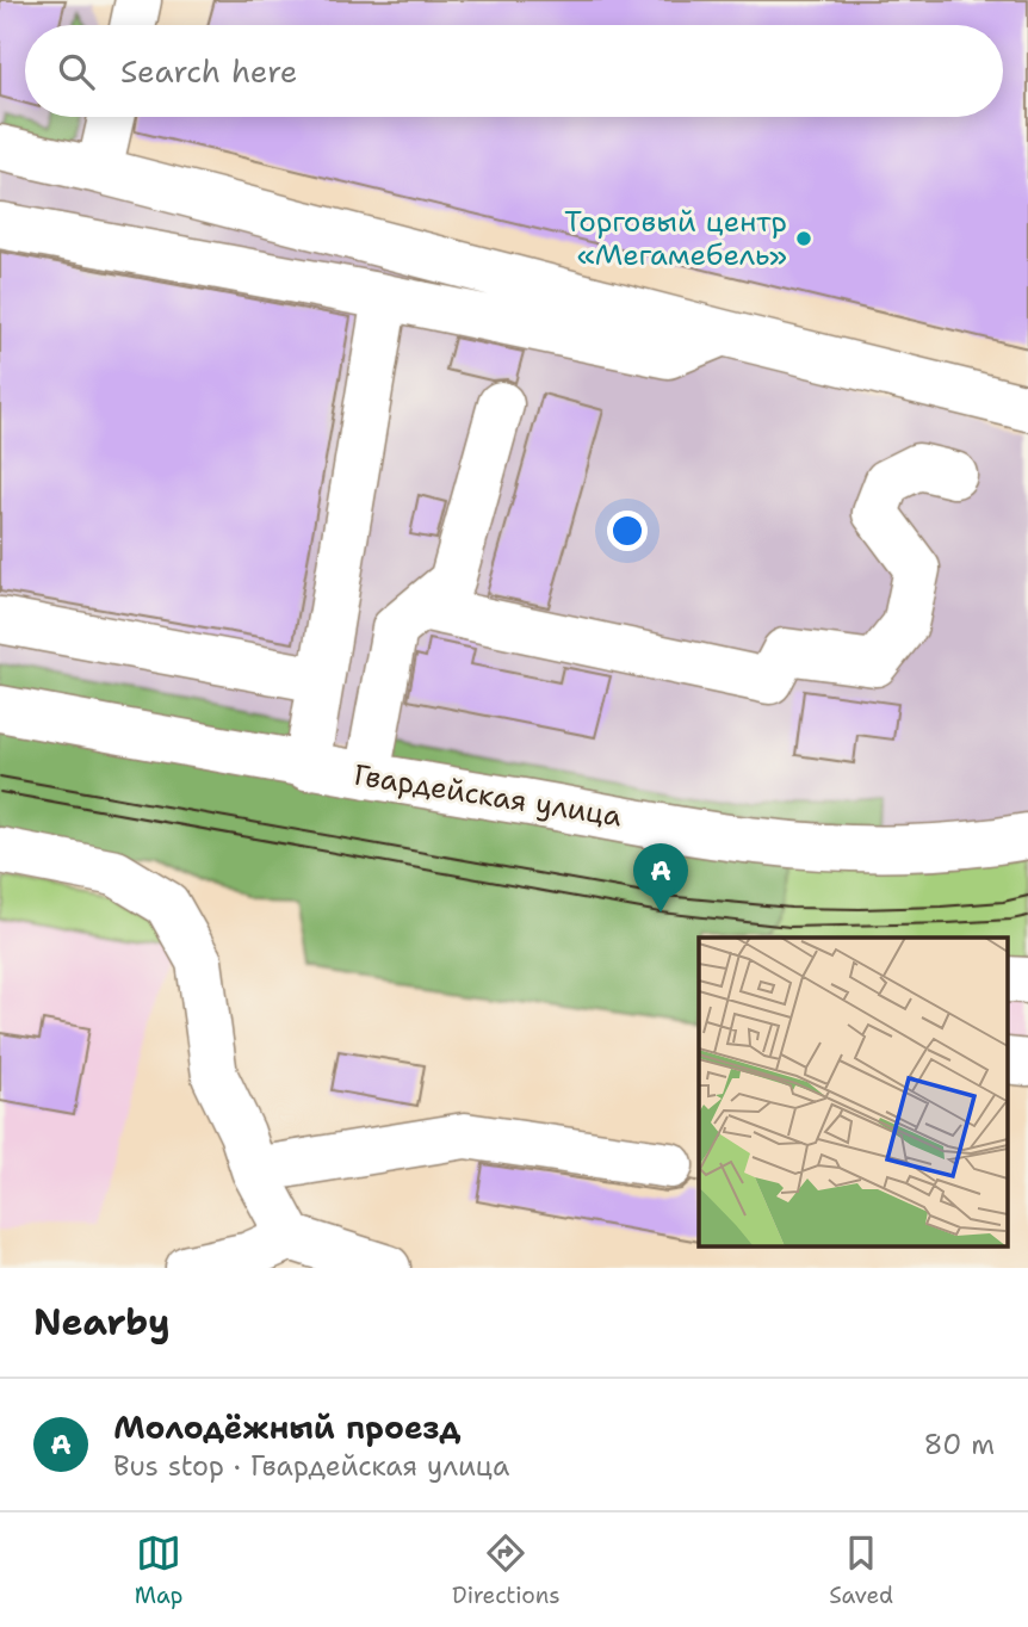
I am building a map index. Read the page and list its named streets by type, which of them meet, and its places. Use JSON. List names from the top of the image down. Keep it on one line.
{"streets":{"street":["Гвардейская улица"]},"places":["Торговый центр «Мегамебель»"],"page":{"search":"Search here","pins":"A","heading":"Nearby","list":[{"mark":"A","name":"Молодёжный проезд","note":"Bus stop · Гвардейская улица","value":"80 m"}],"nav":["Map","Directions","Saved"]}}
